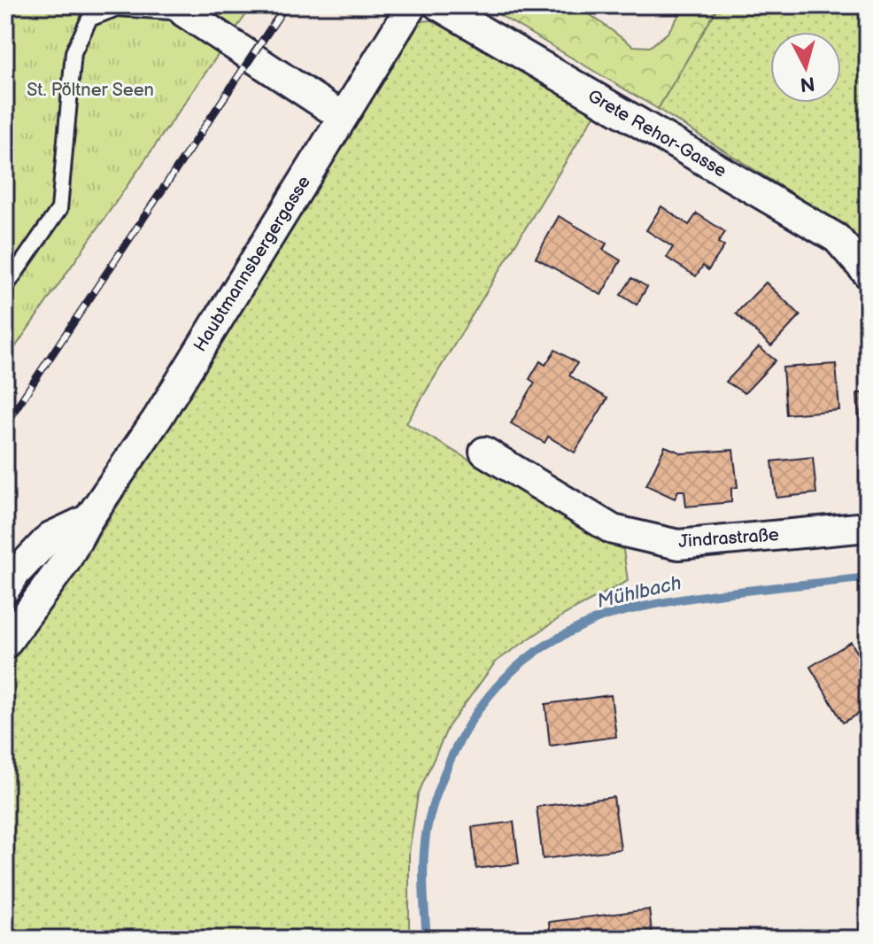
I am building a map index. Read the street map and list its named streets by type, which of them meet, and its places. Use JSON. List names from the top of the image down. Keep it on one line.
{"streets":{"street":["Grete Rehor-Gasse","Haubtmannsbergergasse","Jindrastraße"]},"water":["Mühlbach"],"parks":["St. Pöltner Seen"],"north":"bottom"}
